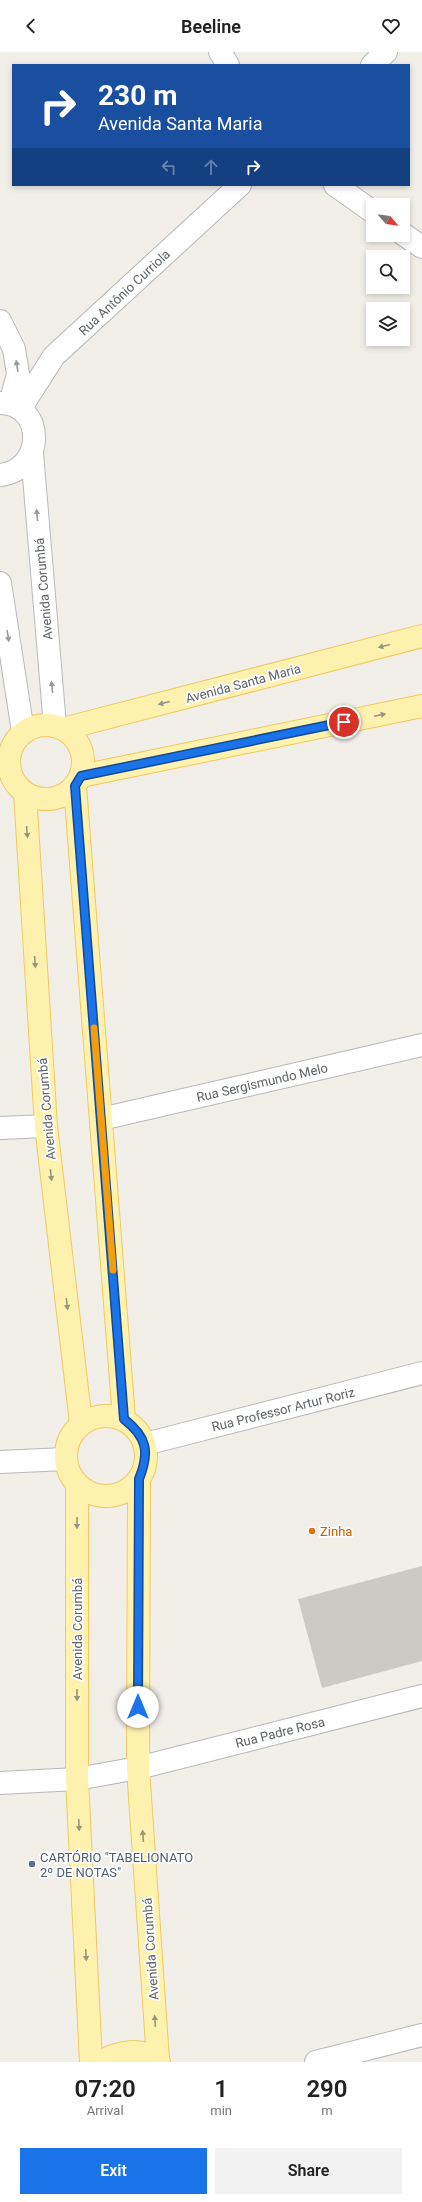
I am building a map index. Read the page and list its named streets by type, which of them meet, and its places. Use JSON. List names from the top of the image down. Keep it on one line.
{"streets":{"main road":["Avenida Corumbá","Avenida Santa Maria"],"street":["Rua Antônio Curriola","Rua Sergismundo Melo","Rua Professor Artur Roriz","Rua Padre Rosa"]},"crossings":[["Rua Antônio Curriola","Avenida Corumbá"],["Avenida Corumbá","Avenida Santa Maria"],["Avenida Corumbá","Rua Professor Artur Roriz"],["Avenida Corumbá","Rua Padre Rosa"]],"places":["Zinha","CARTÓRIO \"TABELIONATO 2º DE NOTAS\""],"north":"bottom right","page":{"header":"Beeline","turn":["230 m","Avenida Santa Maria"],"eta":["07:20","Arrival","1","min","290","m"],"buttons":["Exit","Share"]}}
